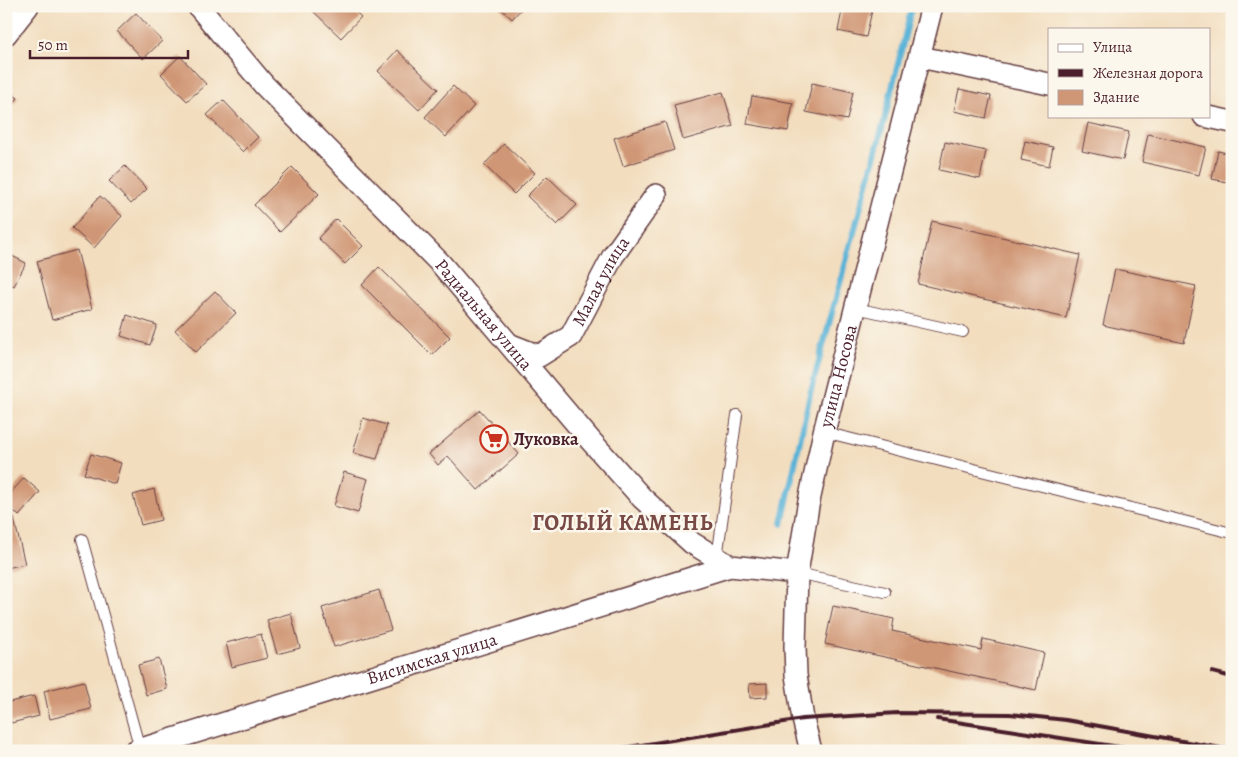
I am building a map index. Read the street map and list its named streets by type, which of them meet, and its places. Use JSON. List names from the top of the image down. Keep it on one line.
{"streets":{"street":["Малая улица","Радиальная улица","улица Носова","Висимская улица"]},"crossings":[["Малая улица","Радиальная улица"],["Радиальная улица","улица Носова"],["Радиальная улица","Висимская улица"]],"districts":["ГОЛЫЙ КАМЕНЬ"],"places":{"supermarket":["Луковка"]},"legend":["Улица","Железная дорога","Здание"],"scale_bar":"50 m"}
